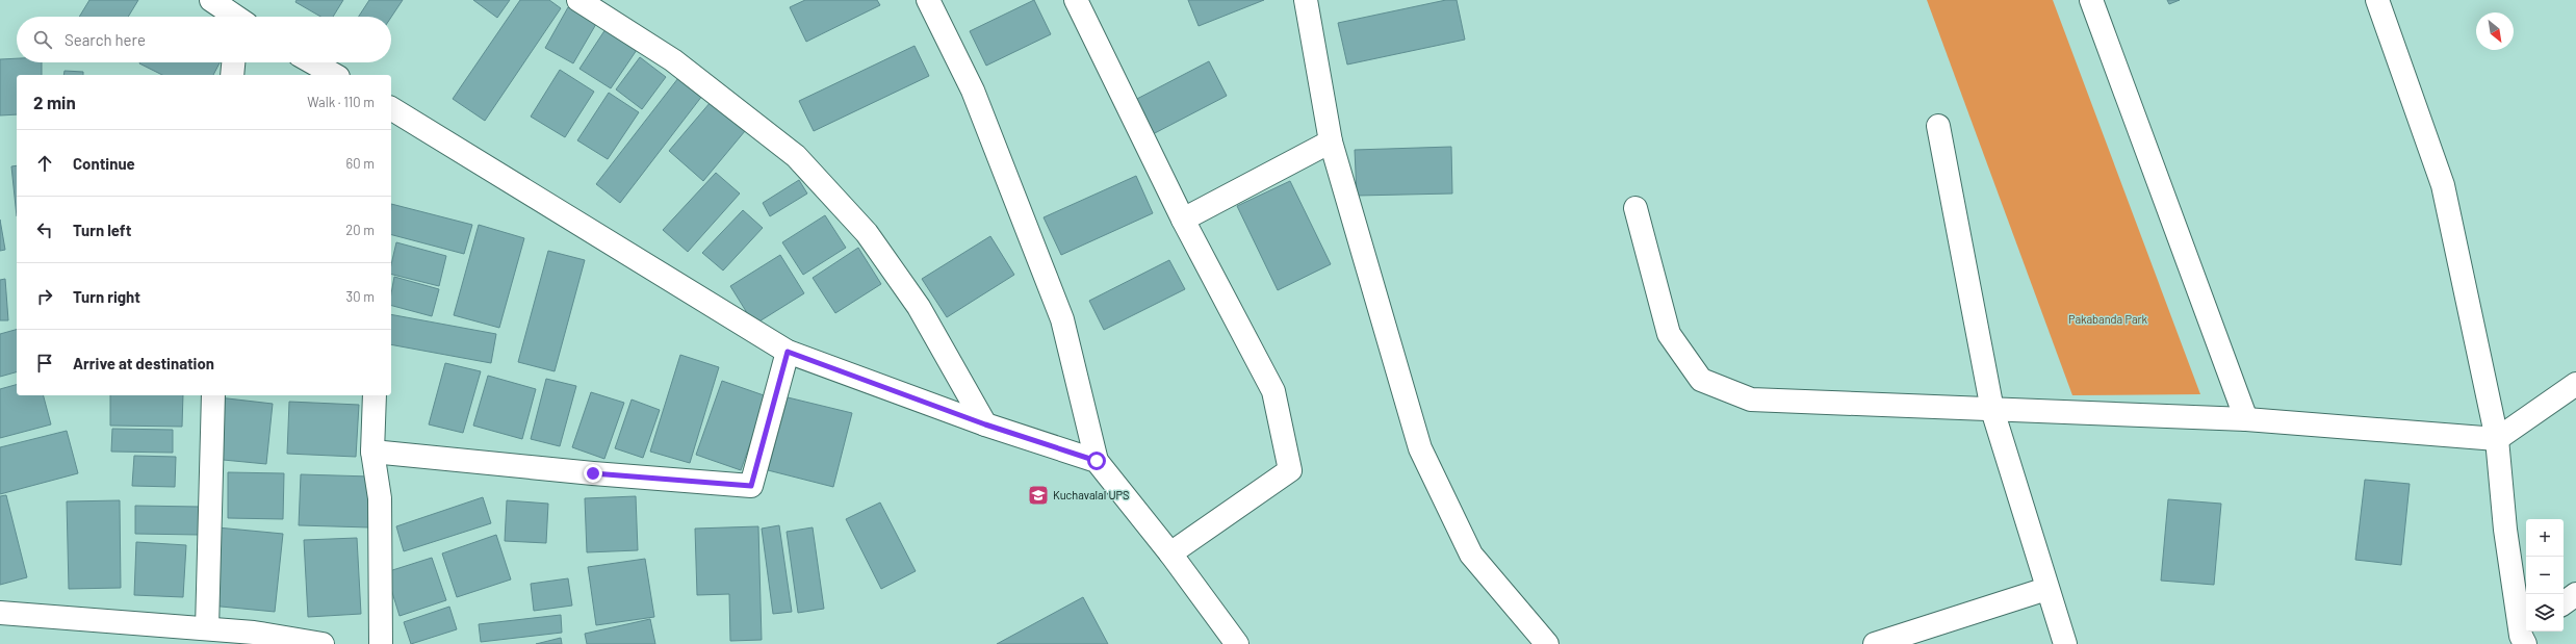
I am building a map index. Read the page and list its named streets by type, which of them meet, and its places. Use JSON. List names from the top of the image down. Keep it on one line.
{"parks":["Pakabanda Park"],"places":{"school or university":["Kuchavalal UPS"]},"north":"bottom right","page":{"search":"Search here","heading":["2 min","Walk · 110 m"],"list":[["Continue","60 m"],["Turn left","20 m"],["Turn right","30 m"],"Arrive at destination"],"map_buttons":["+","−"]}}
